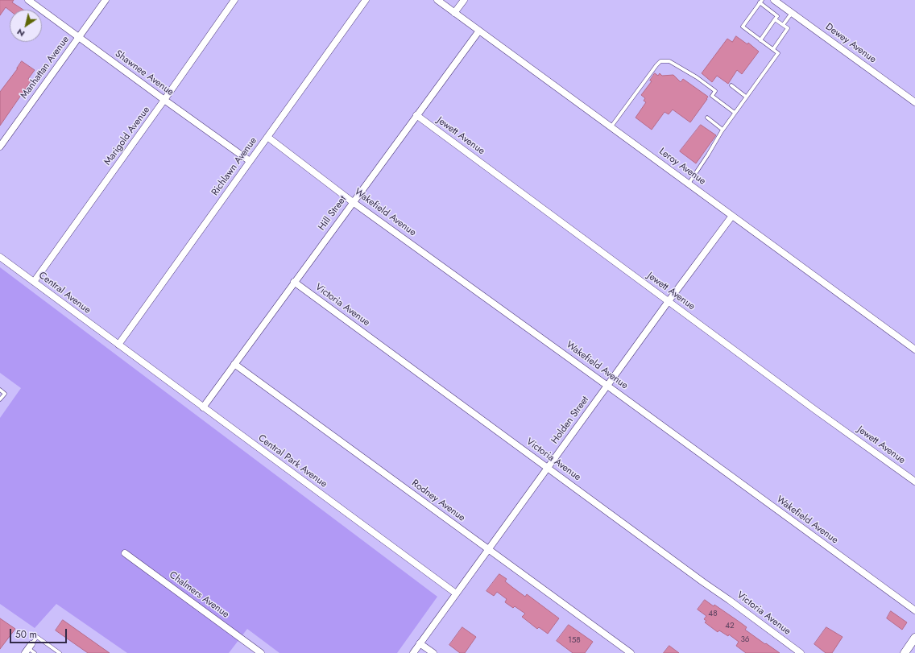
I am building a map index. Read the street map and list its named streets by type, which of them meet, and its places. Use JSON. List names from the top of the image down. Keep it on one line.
{"streets":{"street":["Dewey Avenue","Manhattan Avenue","Shawnee Avenue","Marigold Avenue","Jewett Avenue","Richlawn Avenue","Leroy Avenue","Wakefield Avenue","Hill Street","Central Avenue","Victoria Avenue","Holden Street","Central Park Avenue","Rodney Avenue","Chalmers Avenue"]},"crossings":[["Manhattan Avenue","Shawnee Avenue"],["Shawnee Avenue","Marigold Avenue"],["Shawnee Avenue","Richlawn Avenue"],["Marigold Avenue","Central Avenue"],["Jewett Avenue","Hill Street"],["Jewett Avenue","Holden Street"],["Richlawn Avenue","Wakefield Avenue"],["Richlawn Avenue","Central Avenue"],["Richlawn Avenue","Central Park Avenue"],["Leroy Avenue","Hill Street"],["Leroy Avenue","Holden Street"],["Wakefield Avenue","Hill Street"],["Wakefield Avenue","Holden Street"],["Hill Street","Victoria Avenue"],["Hill Street","Central Park Avenue"],["Hill Street","Rodney Avenue"],["Central Avenue","Central Park Avenue"],["Victoria Avenue","Holden Street"],["Holden Street","Central Park Avenue"],["Holden Street","Rodney Avenue"]],"house_numbers":["48","42","36","158"],"scale_bar":"50 m","north":"bottom left"}
